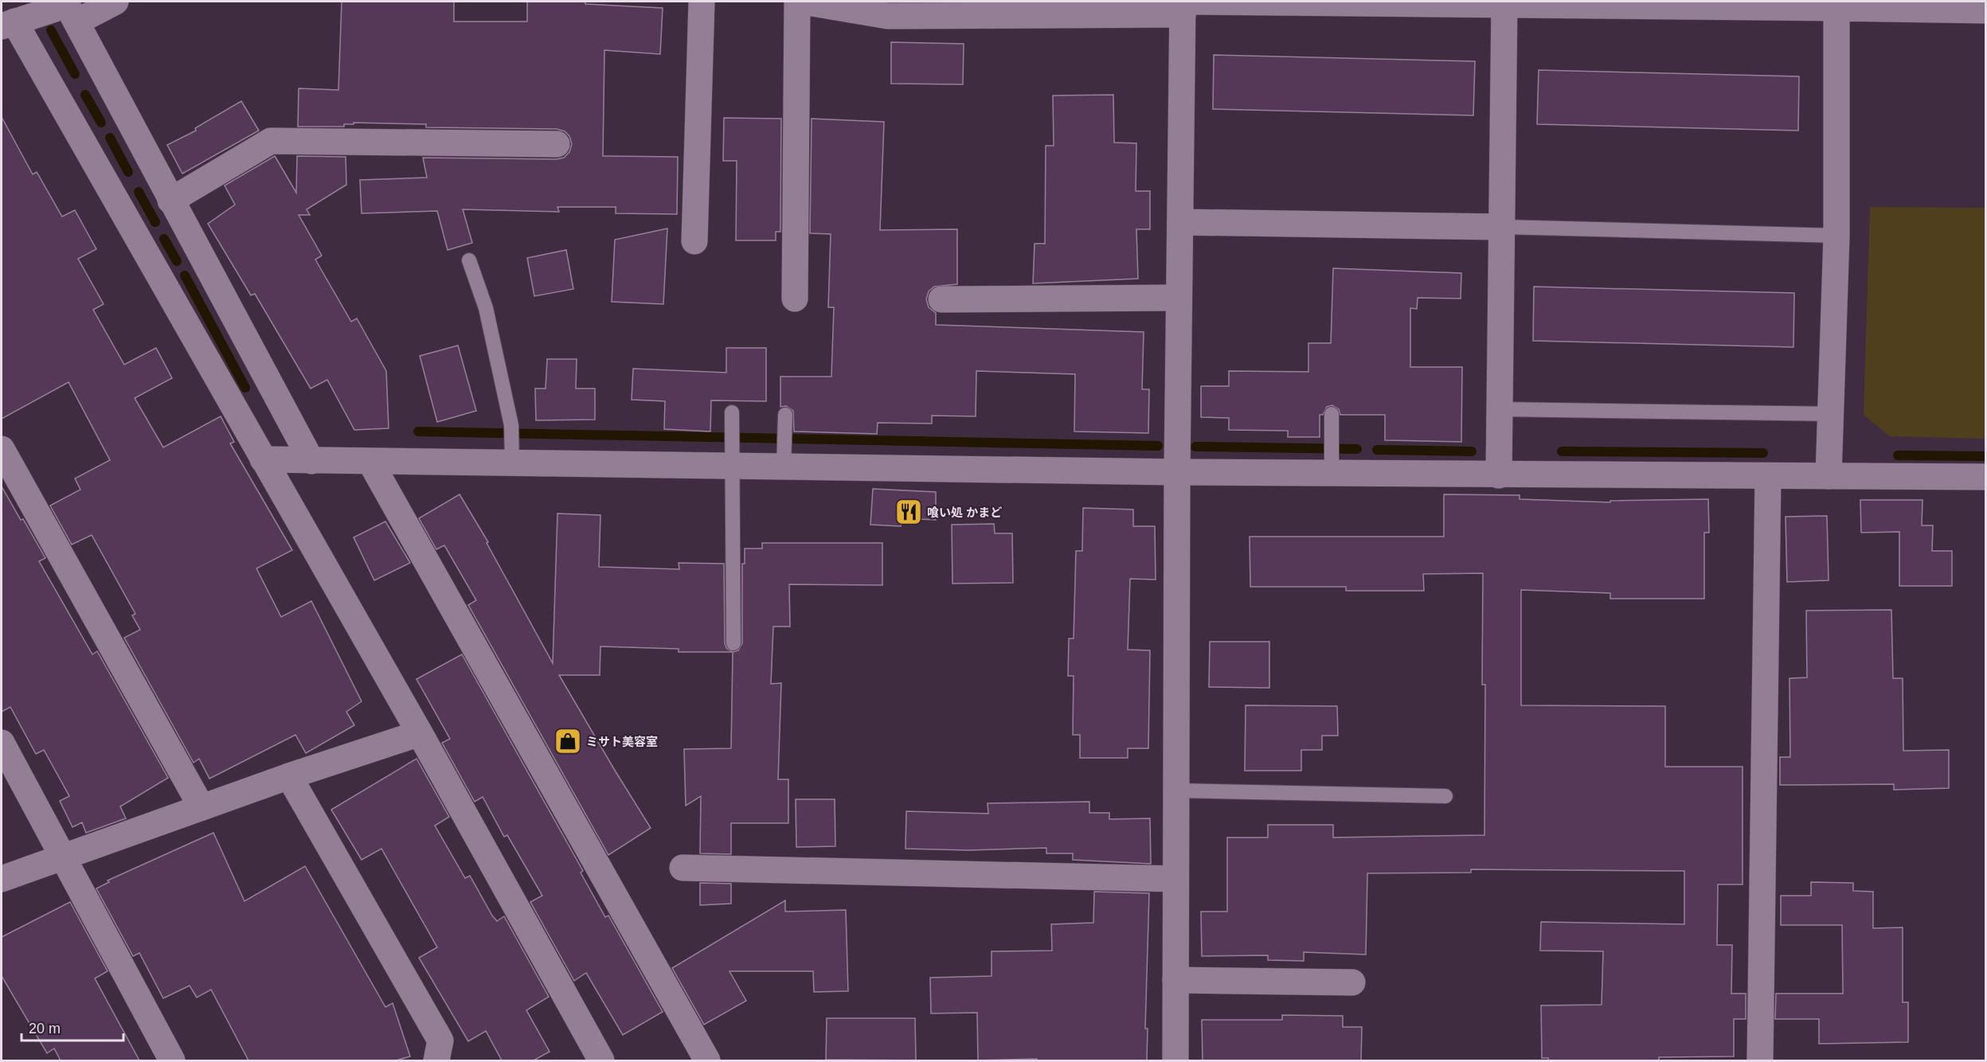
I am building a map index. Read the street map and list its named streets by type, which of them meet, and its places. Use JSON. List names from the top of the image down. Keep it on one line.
{"places":{"restaurant":["喰い処 かまど"],"shop":["ミサト美容室"]},"scale_bar":"20 m"}
